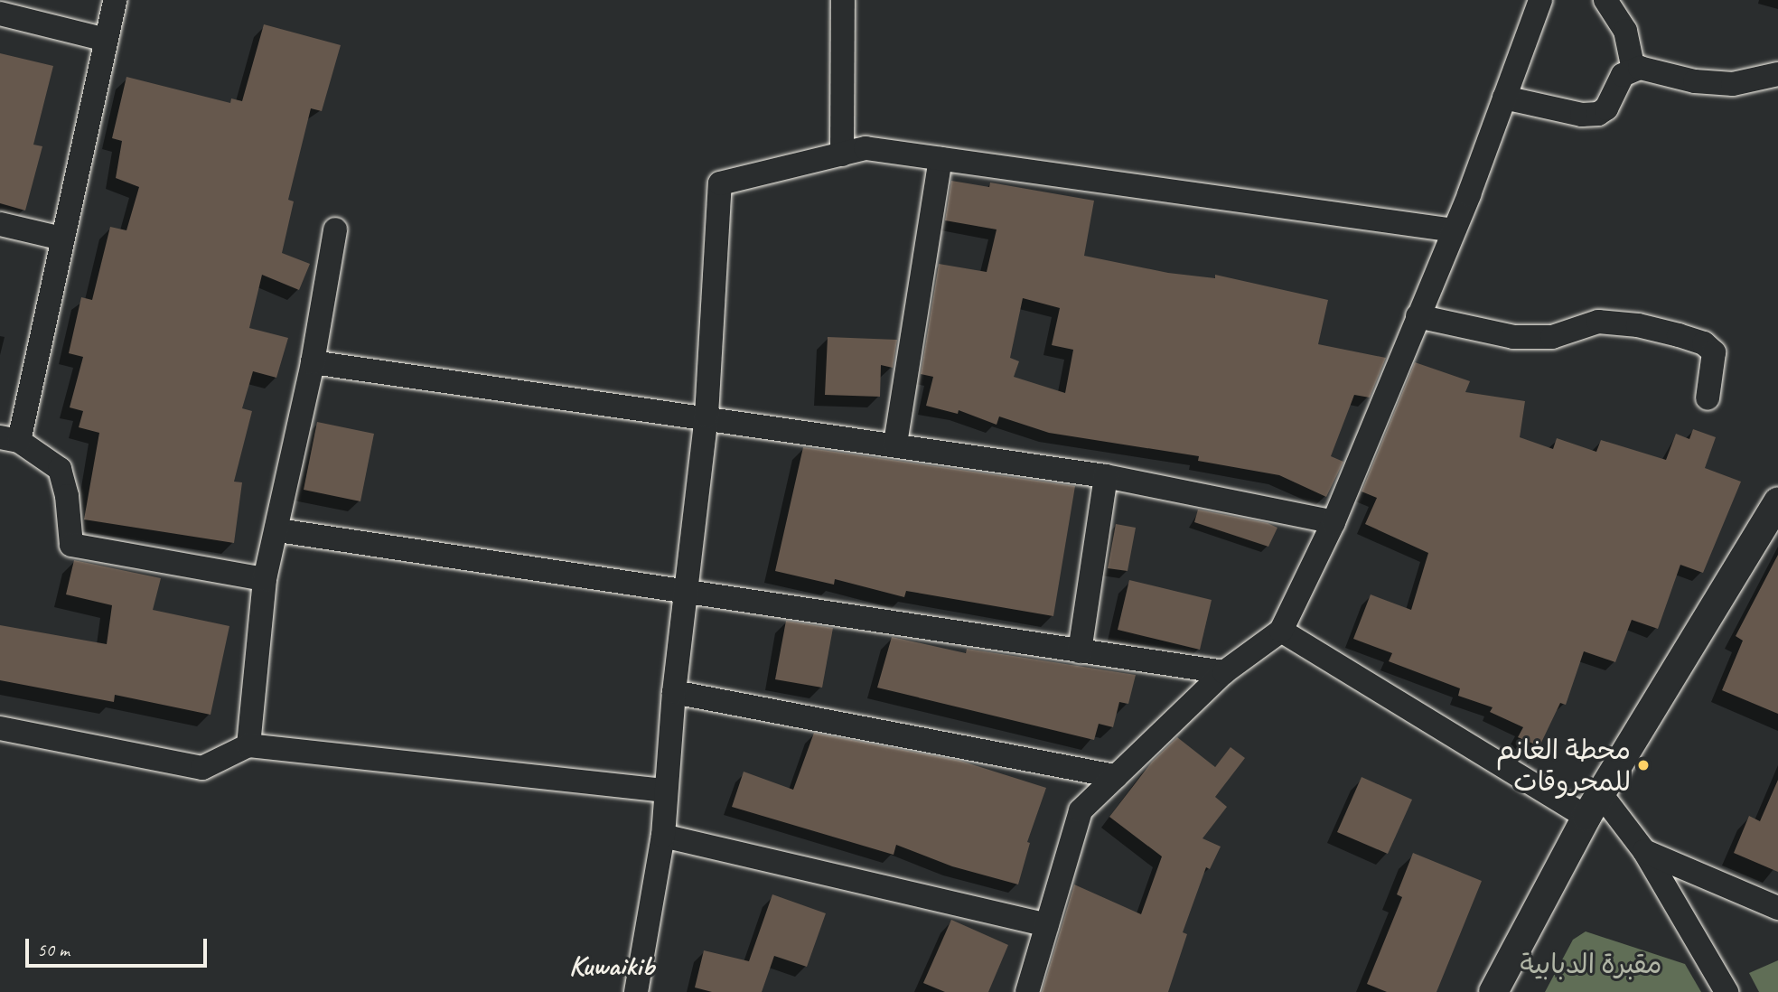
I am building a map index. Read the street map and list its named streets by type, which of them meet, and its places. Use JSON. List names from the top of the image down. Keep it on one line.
{"districts":["Kuwaikib"],"parks":["مقبرة الدبابية"],"places":["محطة الغانم للمحروقات"],"scale_bar":"50 m"}
